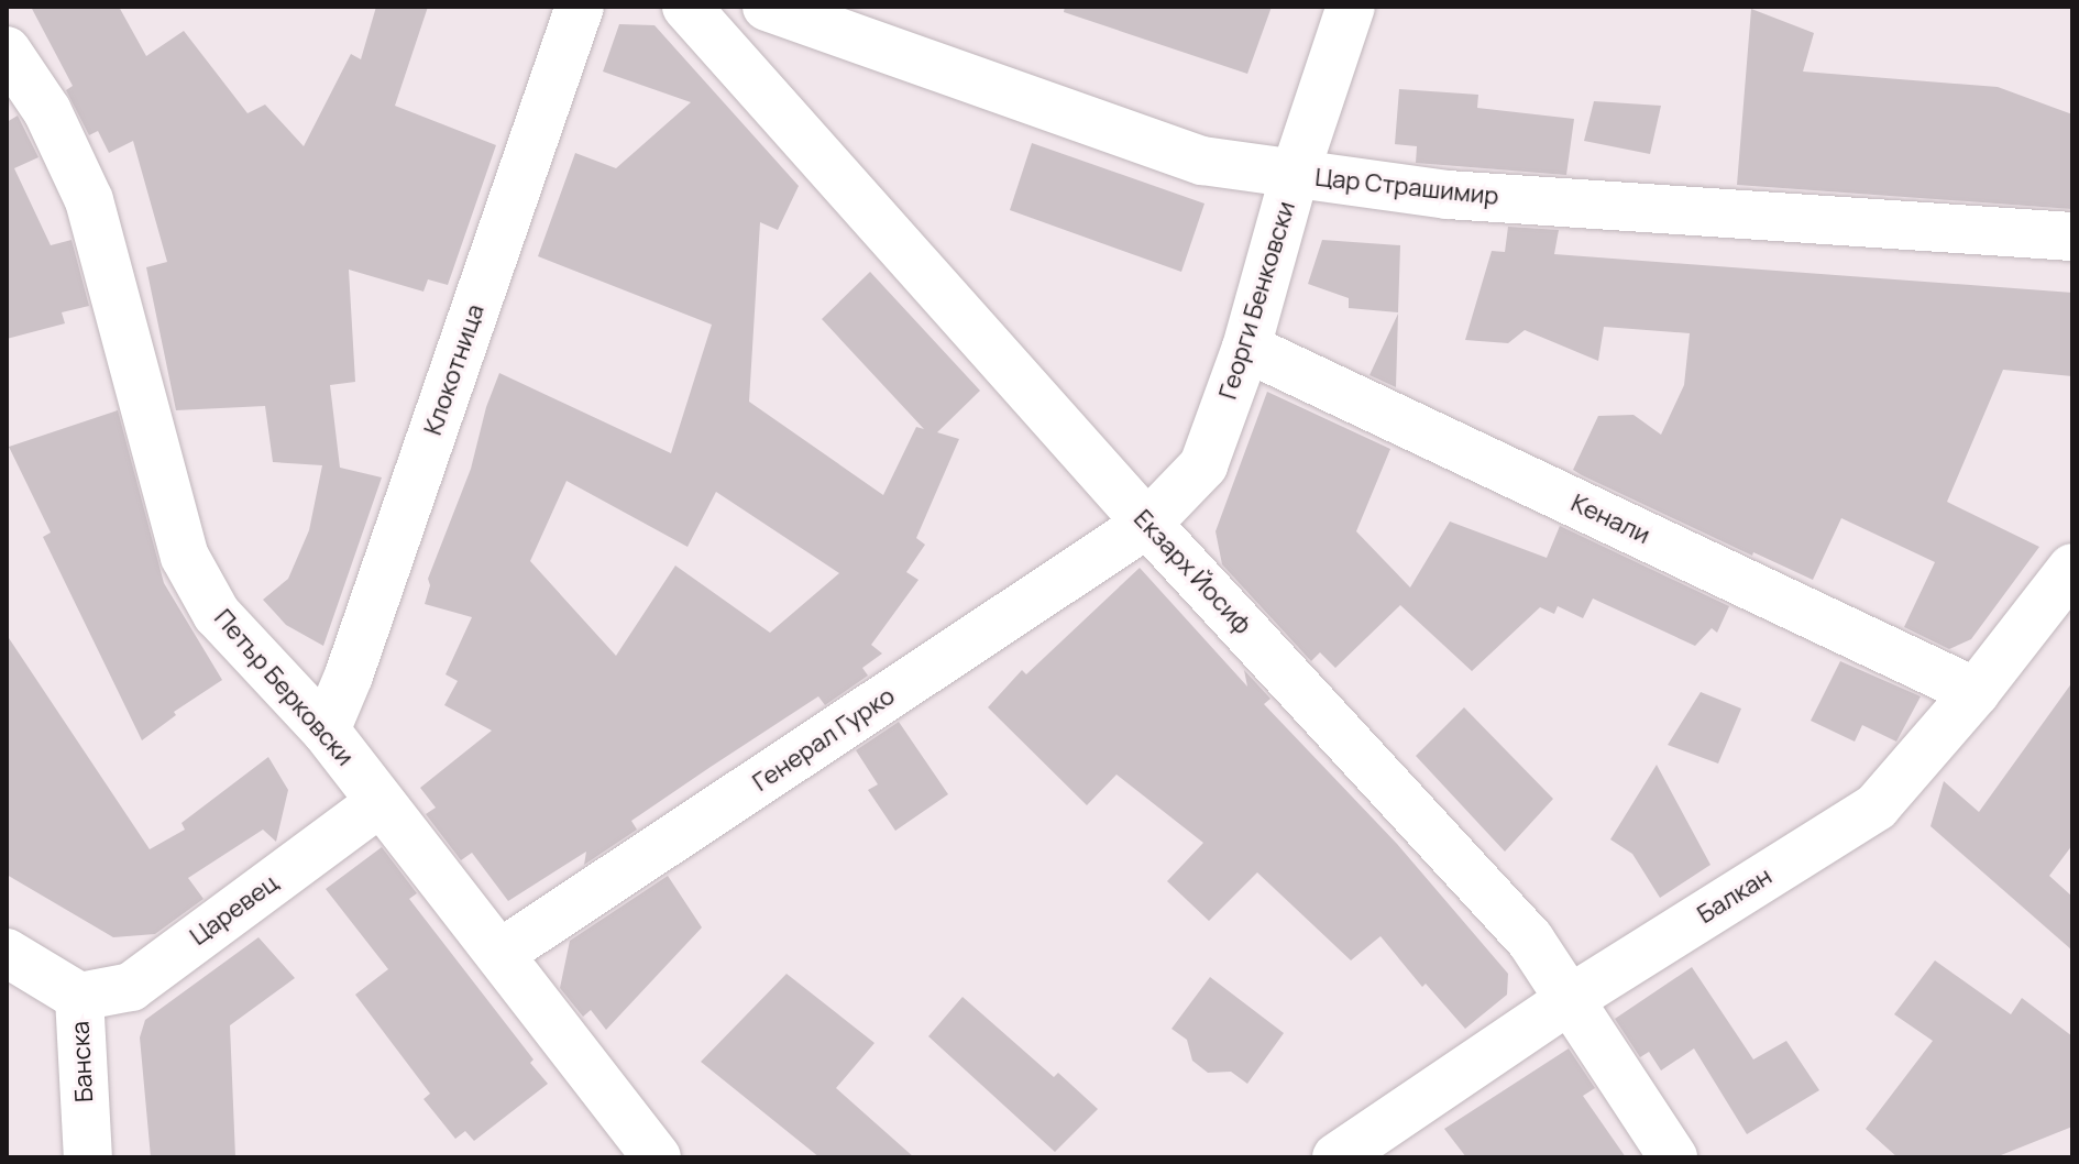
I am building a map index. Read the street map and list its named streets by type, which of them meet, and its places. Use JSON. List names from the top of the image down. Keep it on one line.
{"streets":{"street":["Цар Страшимир","Георги Бенковски","Клокотница","Кенали","Екзарх Йосиф","Петър Берковски","Генерал Гурко","Балкан","Царевец","Банска"]},"crossings":[["Цар Страшимир","Георги Бенковски"],["Георги Бенковски","Кенали"],["Георги Бенковски","Екзарх Йосиф"],["Георги Бенковски","Генерал Гурко"],["Клокотница","Петър Берковски"],["Кенали","Балкан"],["Екзарх Йосиф","Генерал Гурко"],["Екзарх Йосиф","Балкан"],["Петър Берковски","Генерал Гурко"],["Петър Берковски","Царевец"],["Царевец","Банска"]]}
